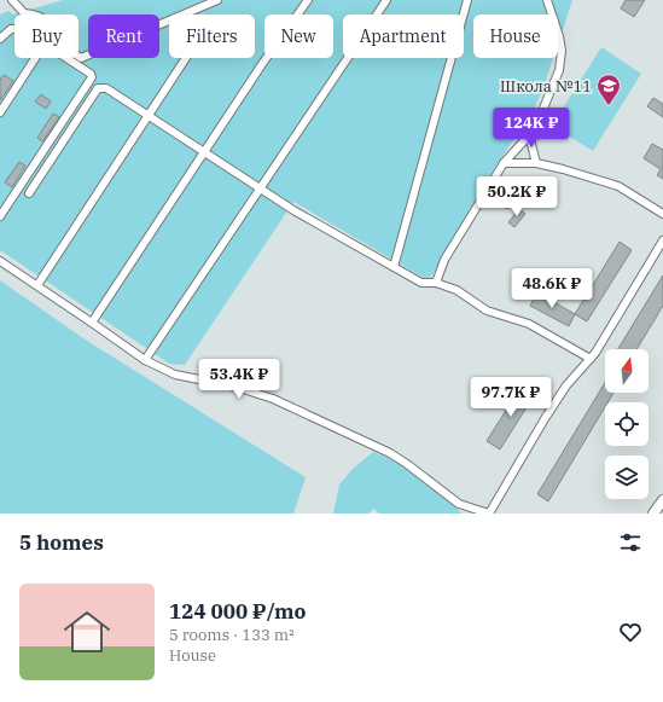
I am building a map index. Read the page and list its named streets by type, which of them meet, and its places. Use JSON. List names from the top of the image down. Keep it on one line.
{"places":{"school or university":["Школа №11"]},"north":"top","page":{"chip":["Buy","Rent","Filters","New","Apartment","House"],"price":["124K ₽","50.2K ₽","48.6K ₽","53.4K ₽","97.7K ₽"],"heading":"5 homes","list":[{"name":"124 000 ₽/mo","note":"5 rooms · 133 m² · House"}]}}
